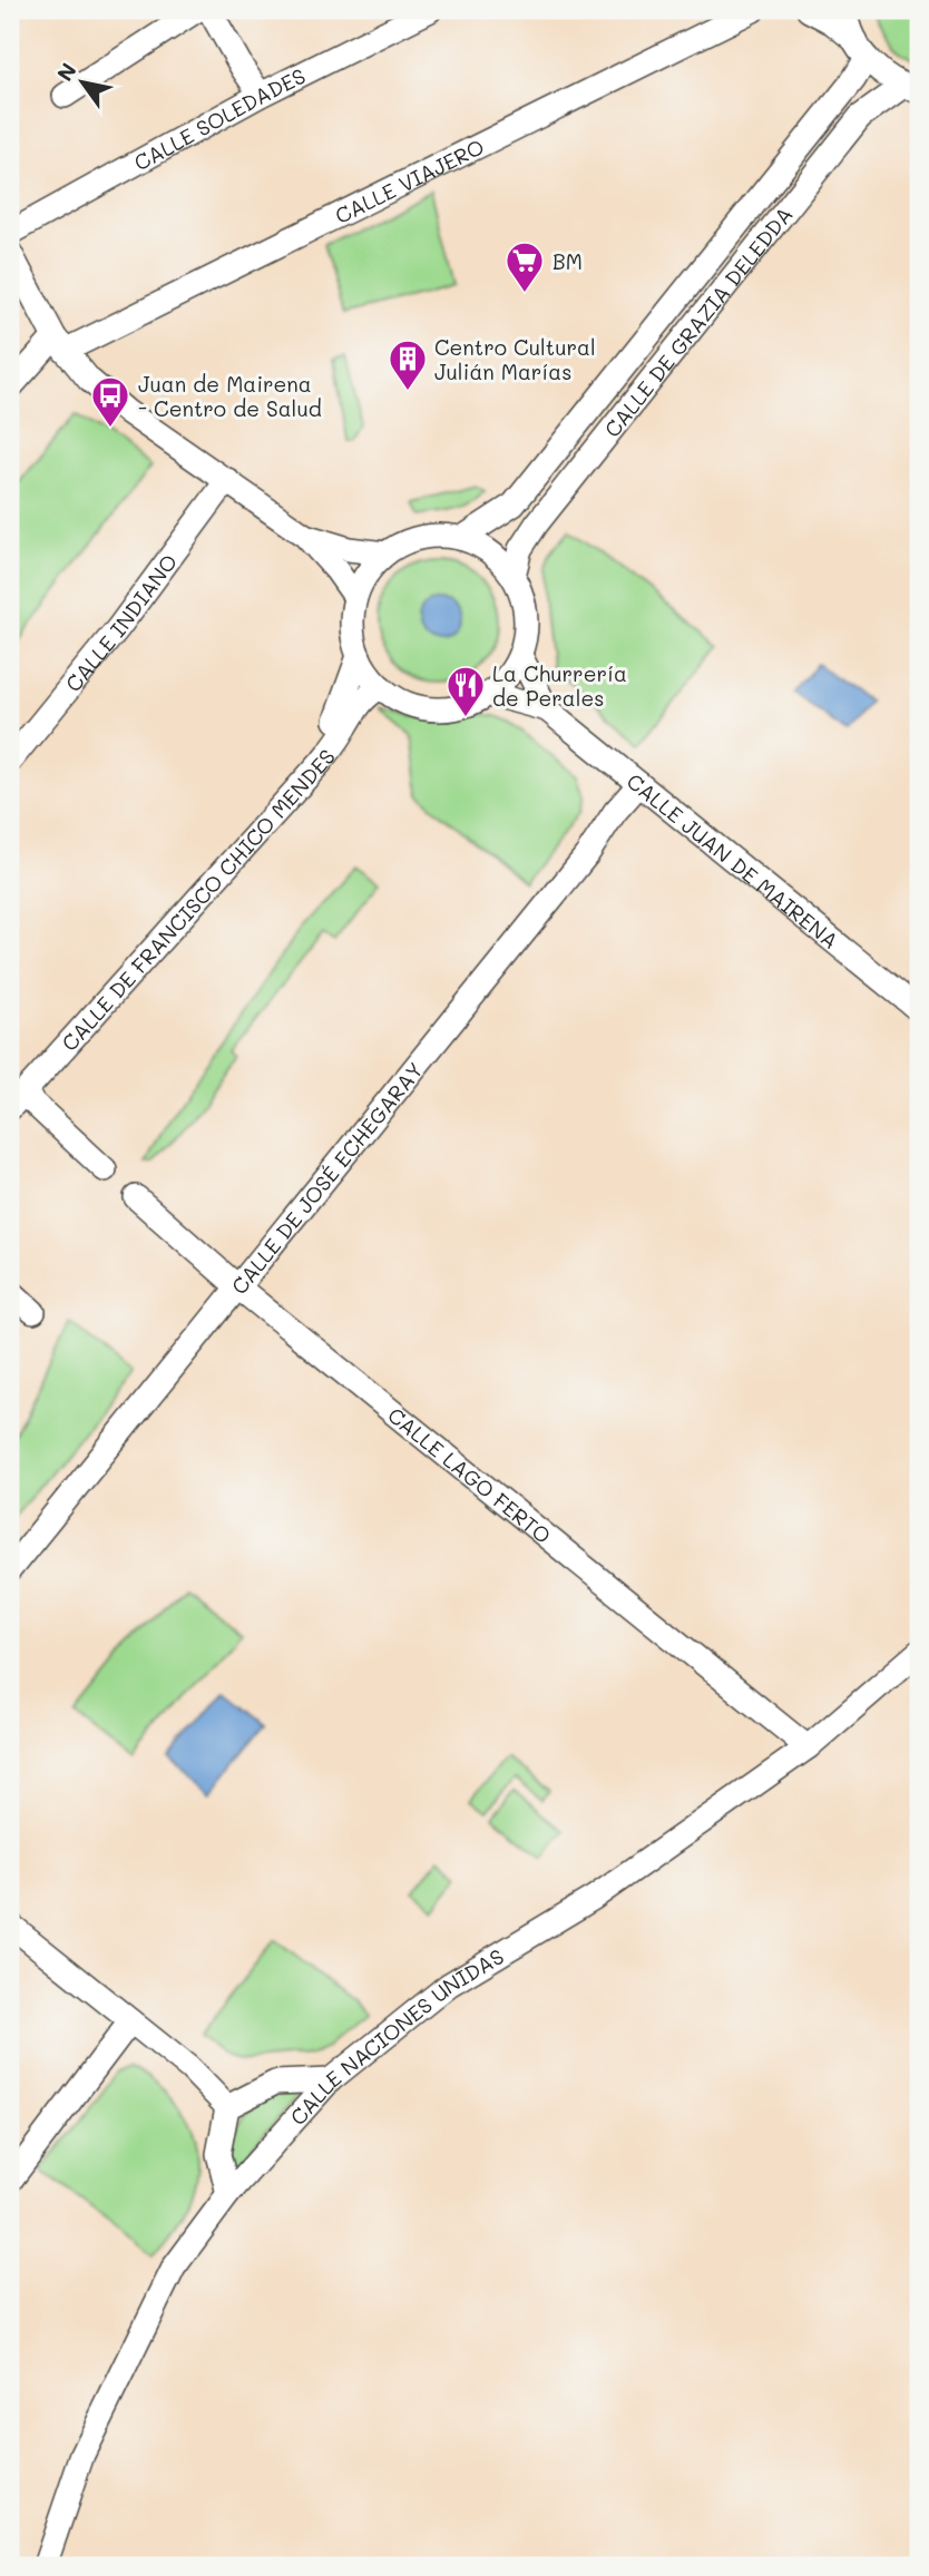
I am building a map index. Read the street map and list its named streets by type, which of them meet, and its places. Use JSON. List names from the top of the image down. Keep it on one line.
{"streets":{"street":["CALLE SOLEDADES","CALLE VIAJERO","CALLE DE GRAZIA DELEDDA","CALLE INDIANO","CALLE JUAN DE MAIRENA","CALLE DE FRANCISCO CHICO MENDES","CALLE DE JOSÉ ECHEGARAY","CALLE LAGO FERTO","CALLE NACIONES UNIDAS"]},"crossings":[["CALLE DE GRAZIA DELEDDA","CALLE JUAN DE MAIRENA"],["CALLE DE GRAZIA DELEDDA","CALLE DE FRANCISCO CHICO MENDES"],["CALLE JUAN DE MAIRENA","CALLE DE FRANCISCO CHICO MENDES"],["CALLE JUAN DE MAIRENA","CALLE DE JOSÉ ECHEGARAY"],["CALLE DE JOSÉ ECHEGARAY","CALLE LAGO FERTO"],["CALLE LAGO FERTO","CALLE NACIONES UNIDAS"]],"places":{"supermarket":["BM"],"building":["Centro Cultural Julián Marías"],"bus stop":["Juan de Mairena - Centro de Salud"],"restaurant":["La Churrería de Perales"]},"north":"top left"}
